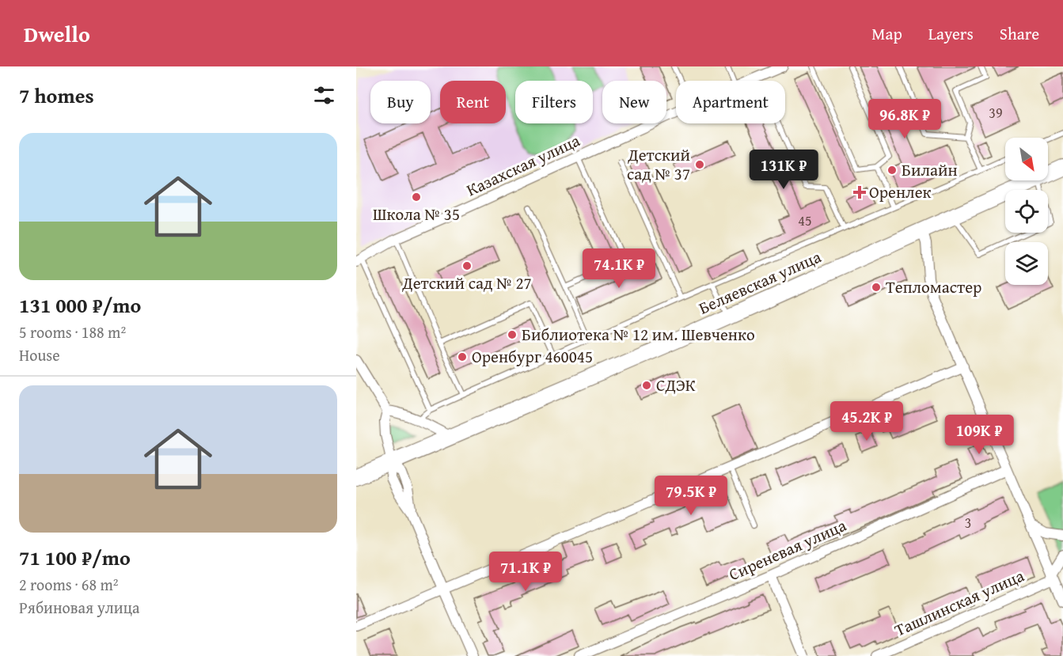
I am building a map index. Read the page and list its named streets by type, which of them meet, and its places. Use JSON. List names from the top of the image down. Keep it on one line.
{"streets":{"main road":["Беляевская улица"],"street":["Казахская улица","Сиреневая улица","Ташлинская улица"]},"places":{"other":["Детский сад № 37","Билайн","Школа № 35","Детский сад № 27","Тепломастер","Библиотека № 12 им. Шевченко","Оренбург 460045","СДЭК"],"health":["Оренлек"]},"house_numbers":["39","45","3"],"north":"bottom right","page":{"header":"Dwello","nav":["Map","Layers","Share"],"heading":"7 homes","chip":["Buy","Rent","Filters","New","Apartment"],"price":["96.8K ₽","131K ₽","74.1K ₽","45.2K ₽","109K ₽","79.5K ₽","71.1K ₽"],"list":[{"name":"131 000 ₽/mo","note":"5 rooms · 188 m² · House"},{"name":"71 100 ₽/mo","note":"2 rooms · 68 m² · Рябиновая улица"}]}}
